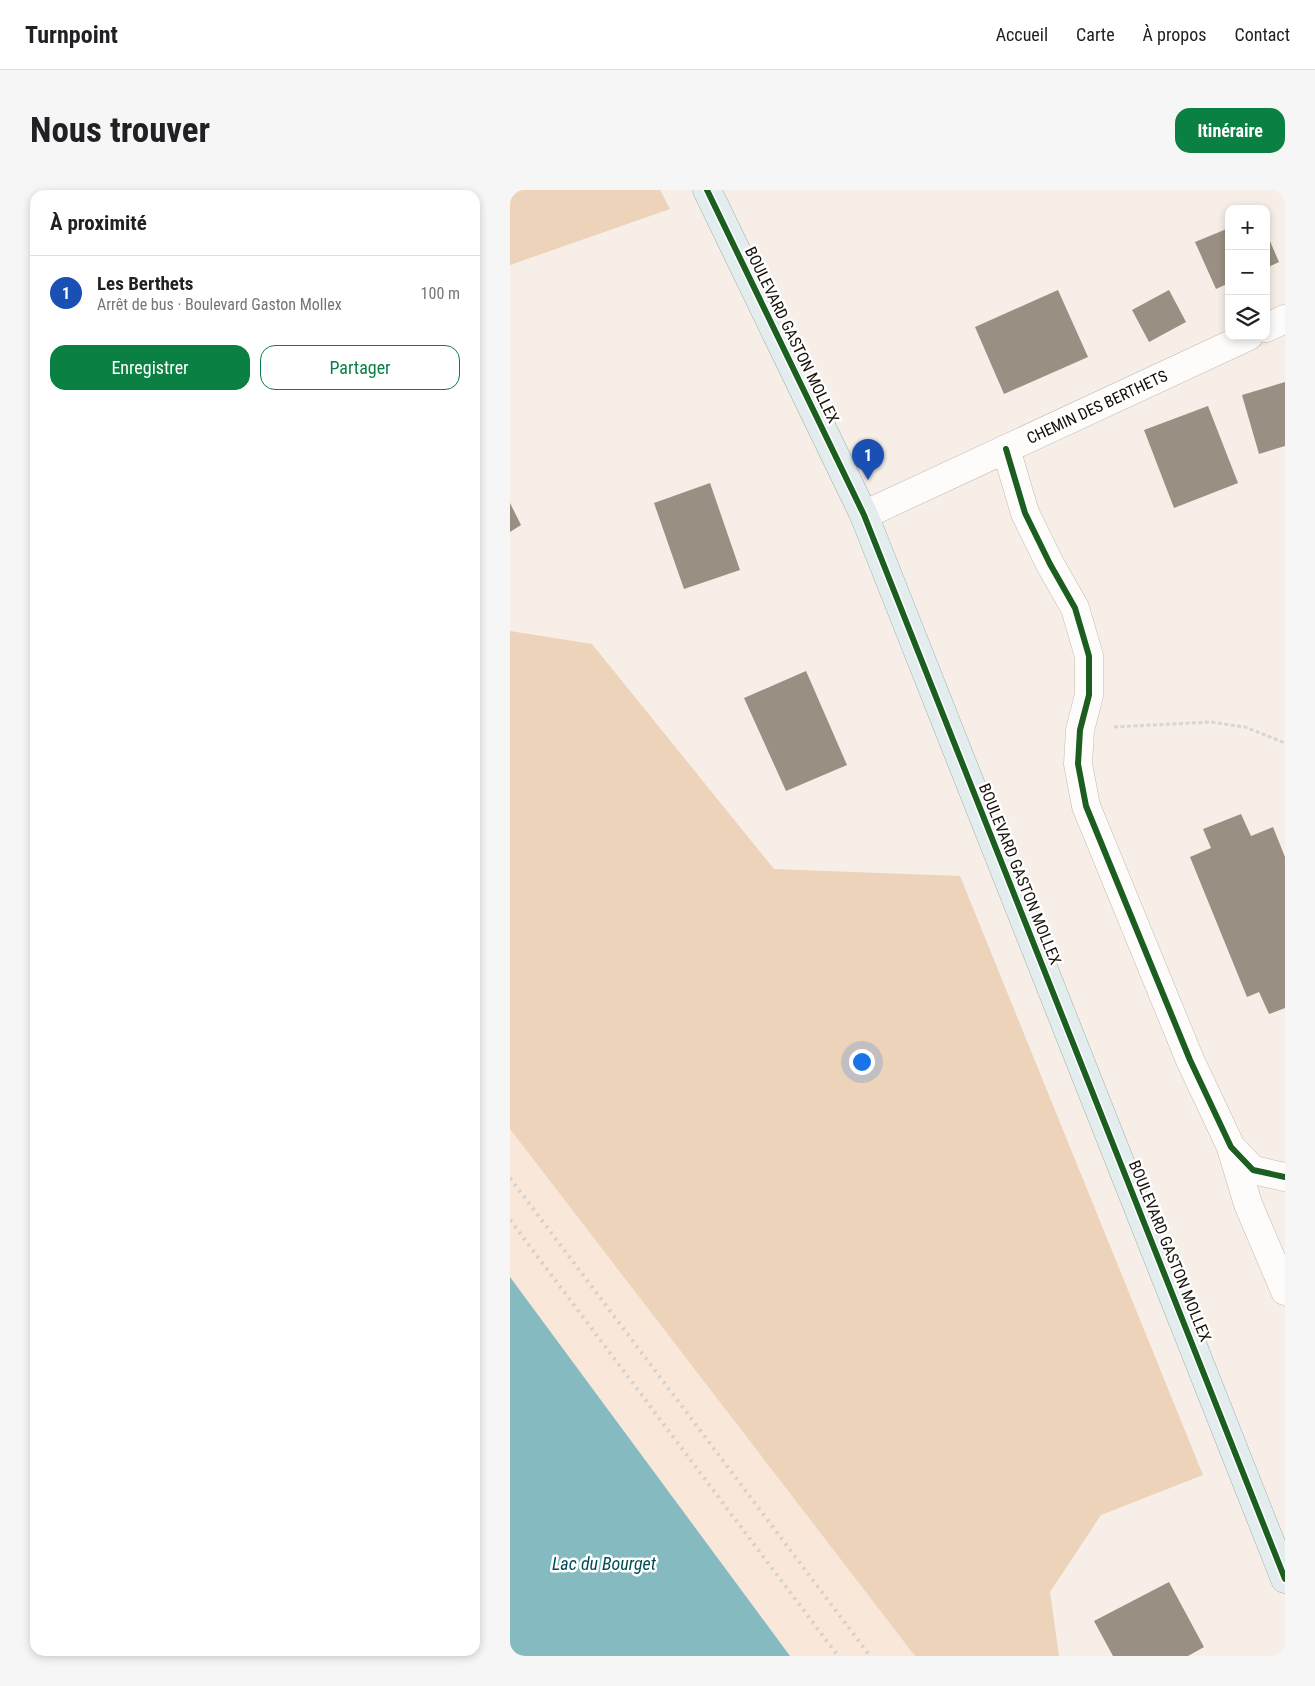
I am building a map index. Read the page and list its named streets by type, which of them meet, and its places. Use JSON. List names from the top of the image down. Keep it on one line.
{"streets":{"main road":["BOULEVARD GASTON MOLLEX"],"street":["CHEMIN DES BERTHETS"]},"crossings":[["BOULEVARD GASTON MOLLEX","CHEMIN DES BERTHETS"]],"water":["Lac du Bourget"],"page":{"header":"Turnpoint","nav":["Accueil","Carte","À propos","Contact"],"buttons":["Itinéraire",["Enregistrer","Partager"]],"title":"Nous trouver","heading":"À proximité","map_buttons":["+","−"],"list":[{"mark":"1","name":"Les Berthets","note":"Arrêt de bus · Boulevard Gaston Mollex","value":"100 m"}],"pins":"1"}}
